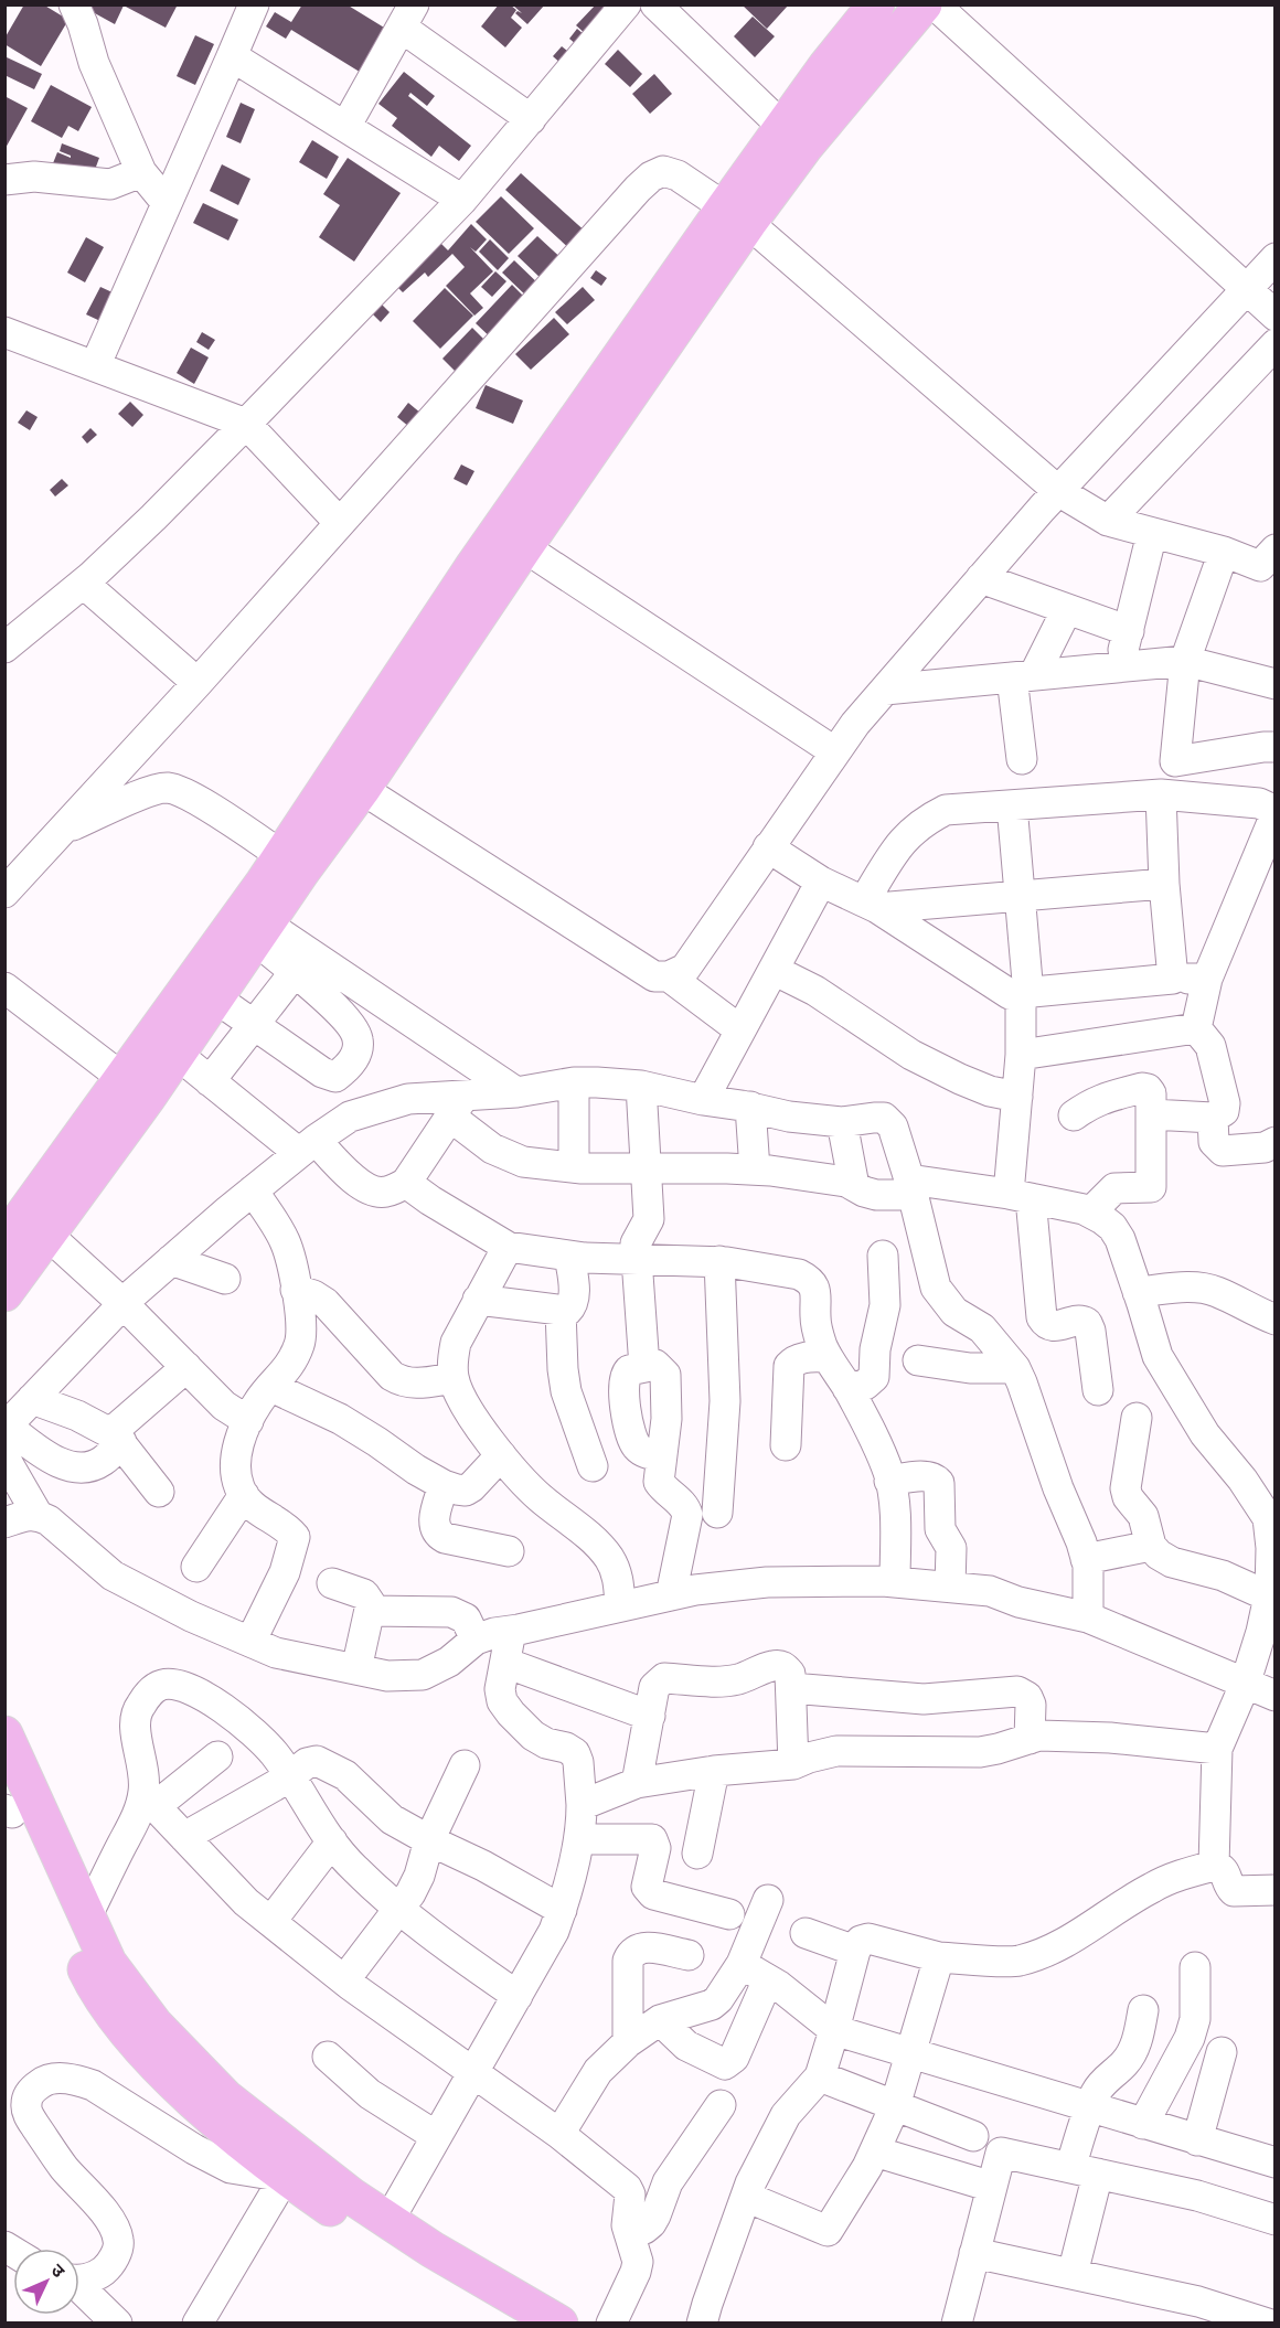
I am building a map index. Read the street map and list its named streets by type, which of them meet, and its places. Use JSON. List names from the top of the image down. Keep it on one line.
{"north":"top right"}
